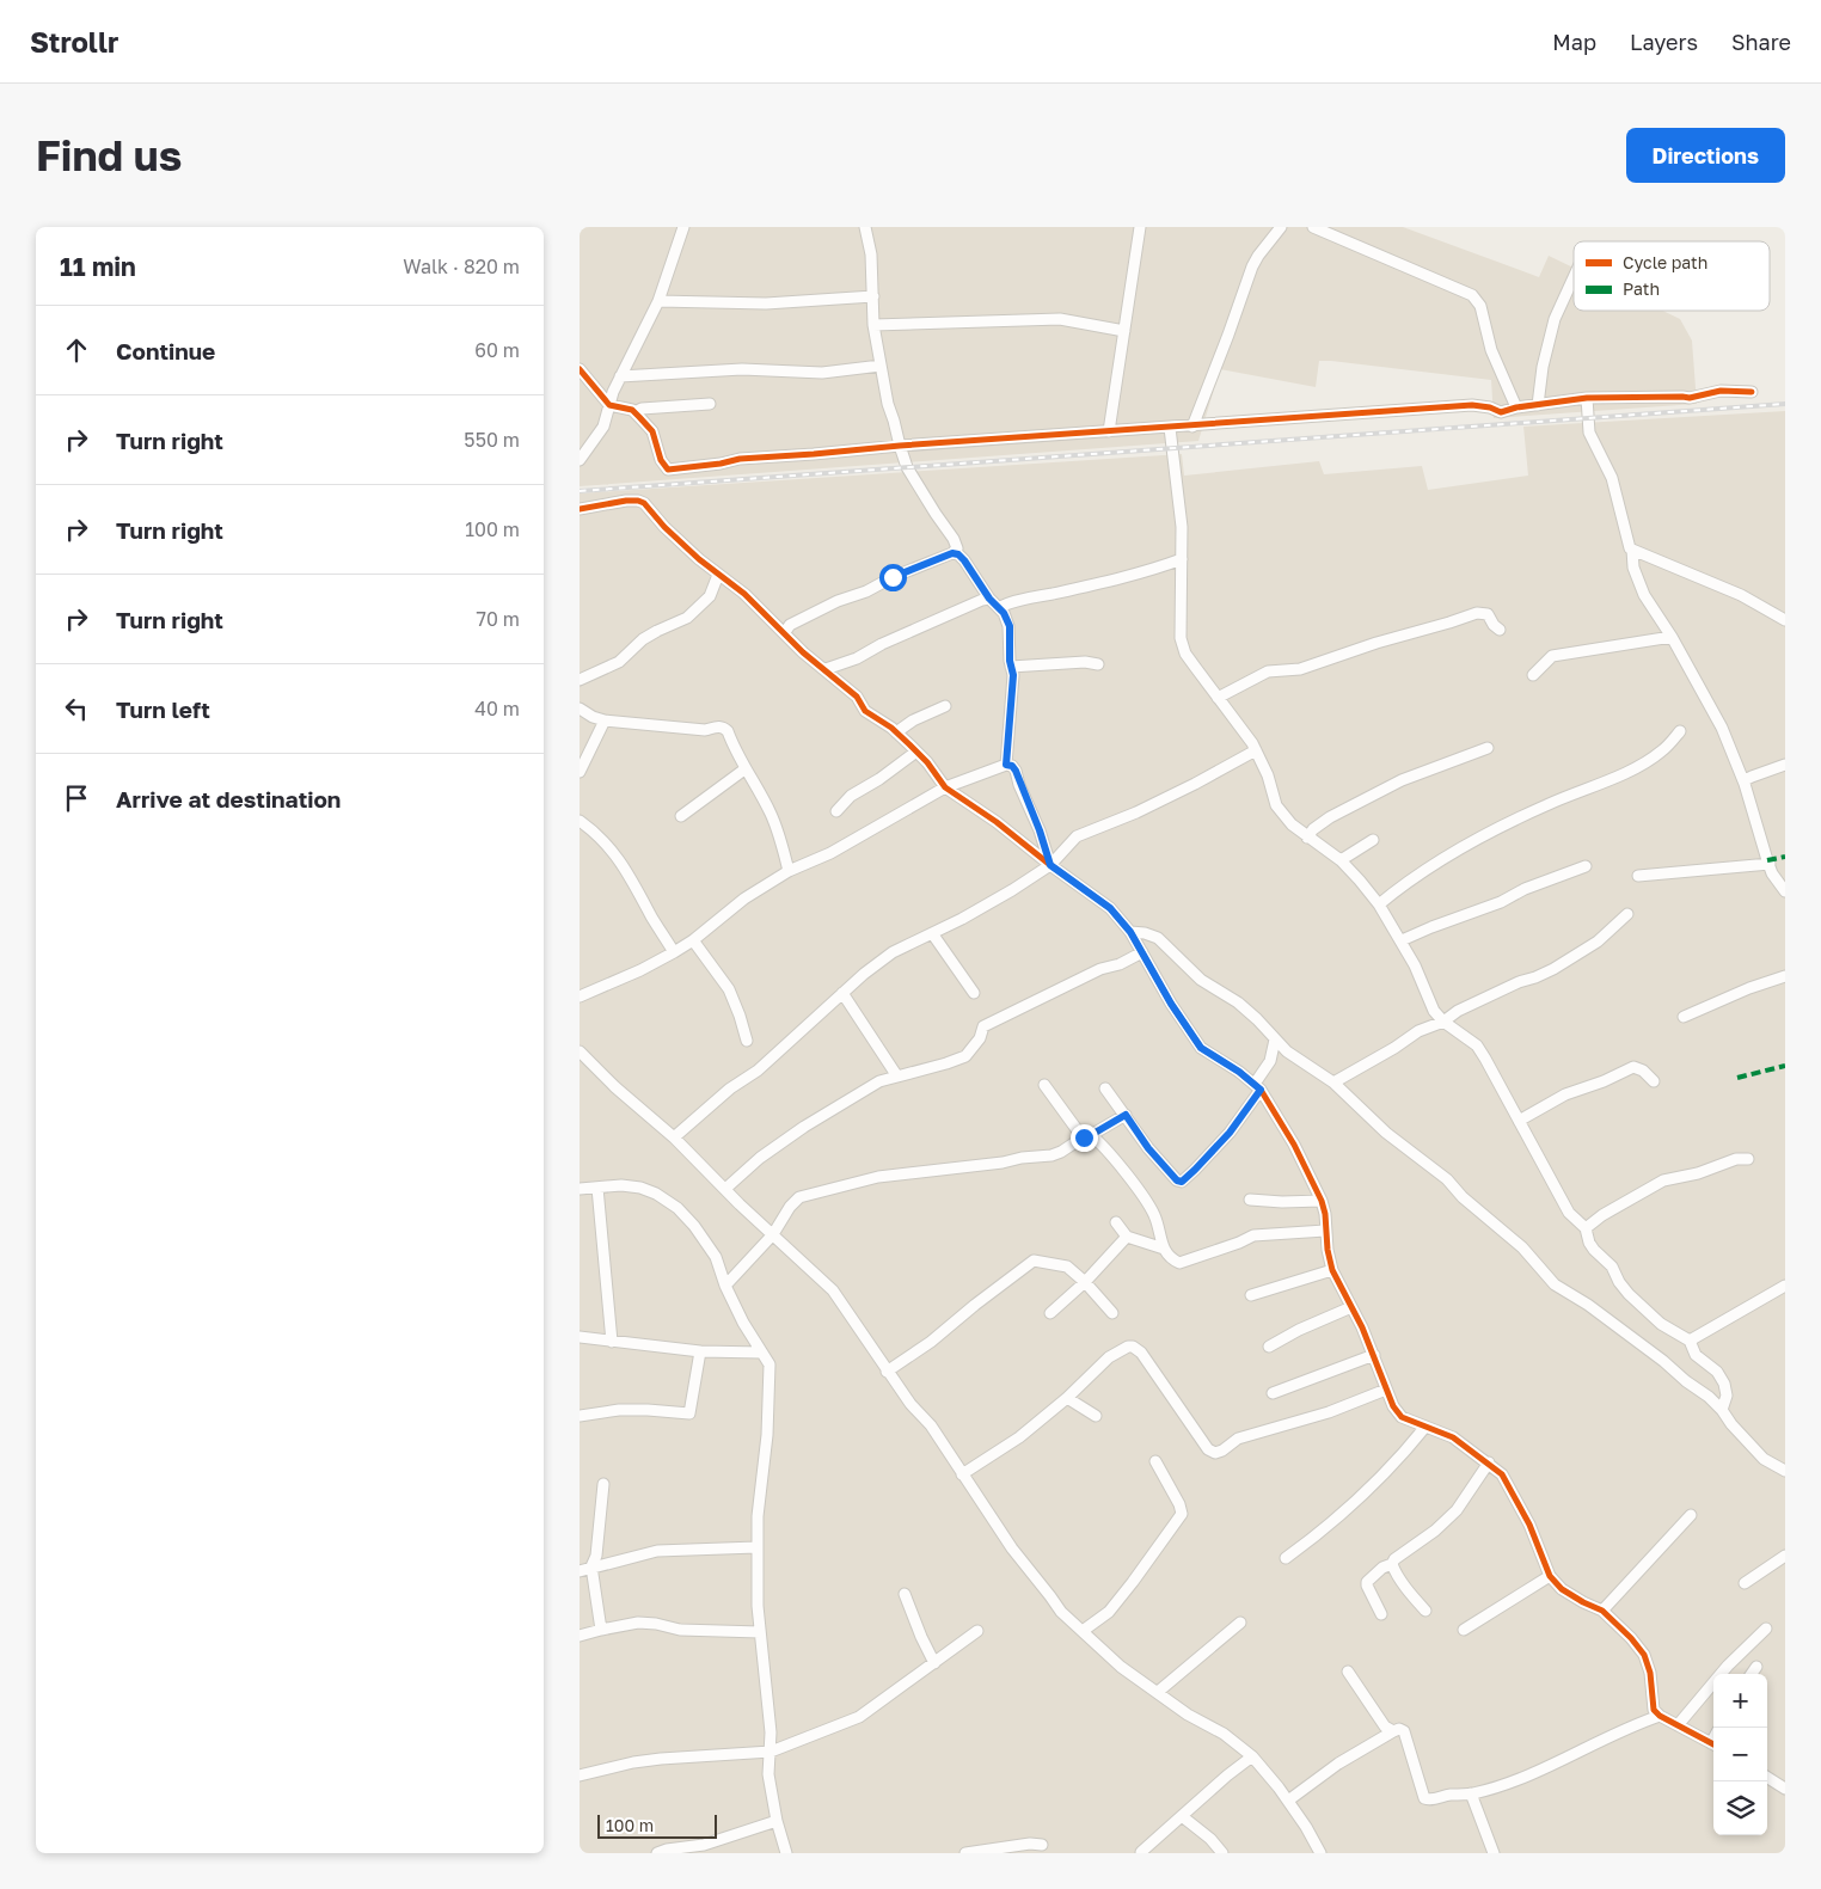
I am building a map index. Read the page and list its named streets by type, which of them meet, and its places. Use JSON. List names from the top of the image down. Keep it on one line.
{"legend":["Cycle path","Path"],"scale_bar":"100 m","page":{"header":"Strollr","nav":["Map","Layers","Share"],"buttons":"Directions","title":"Find us","heading":["11 min","Walk · 820 m"],"list":[["Continue","60 m"],["Turn right","550 m"],["Turn right","100 m"],["Turn right","70 m"],["Turn left","40 m"],"Arrive at destination"],"map_buttons":["+","−"],"scale":"100 m"}}
